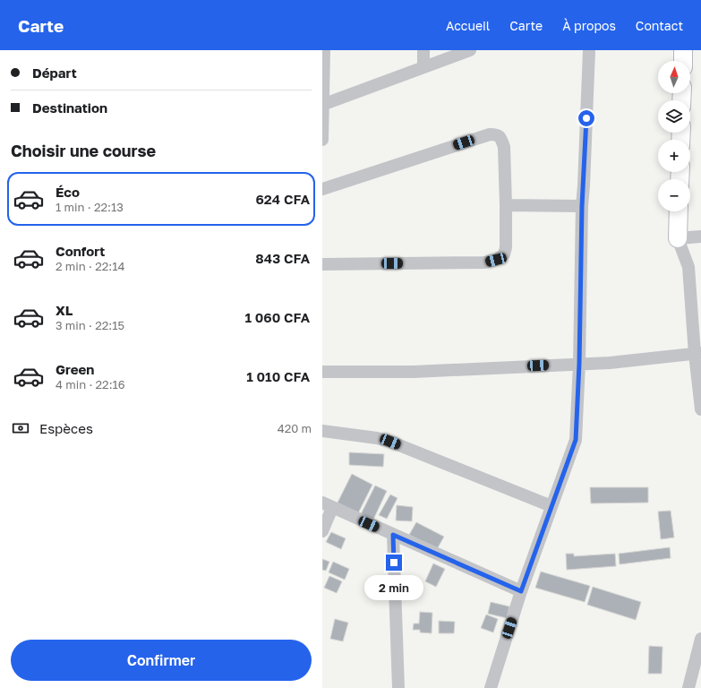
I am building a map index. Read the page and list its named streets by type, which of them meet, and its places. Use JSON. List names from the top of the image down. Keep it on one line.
{"north":"top","page":{"header":"Carte","nav":["Accueil","Carte","À propos","Contact"],"banner":["Départ","Destination"],"map_buttons":["+","−"],"heading":"Choisir une course","list":[{"name":"Éco","note":"1 min · 22:13","value":"624 CFA"},{"name":"Confort","note":"2 min · 22:14","value":"843 CFA"},{"name":"XL","note":"3 min · 22:15","value":"1 060 CFA"},{"name":"Green","note":"4 min · 22:16","value":"1 010 CFA"}],"pay":["Espèces","420 m"],"bubble":"2 min","buttons":"Confirmer"}}
